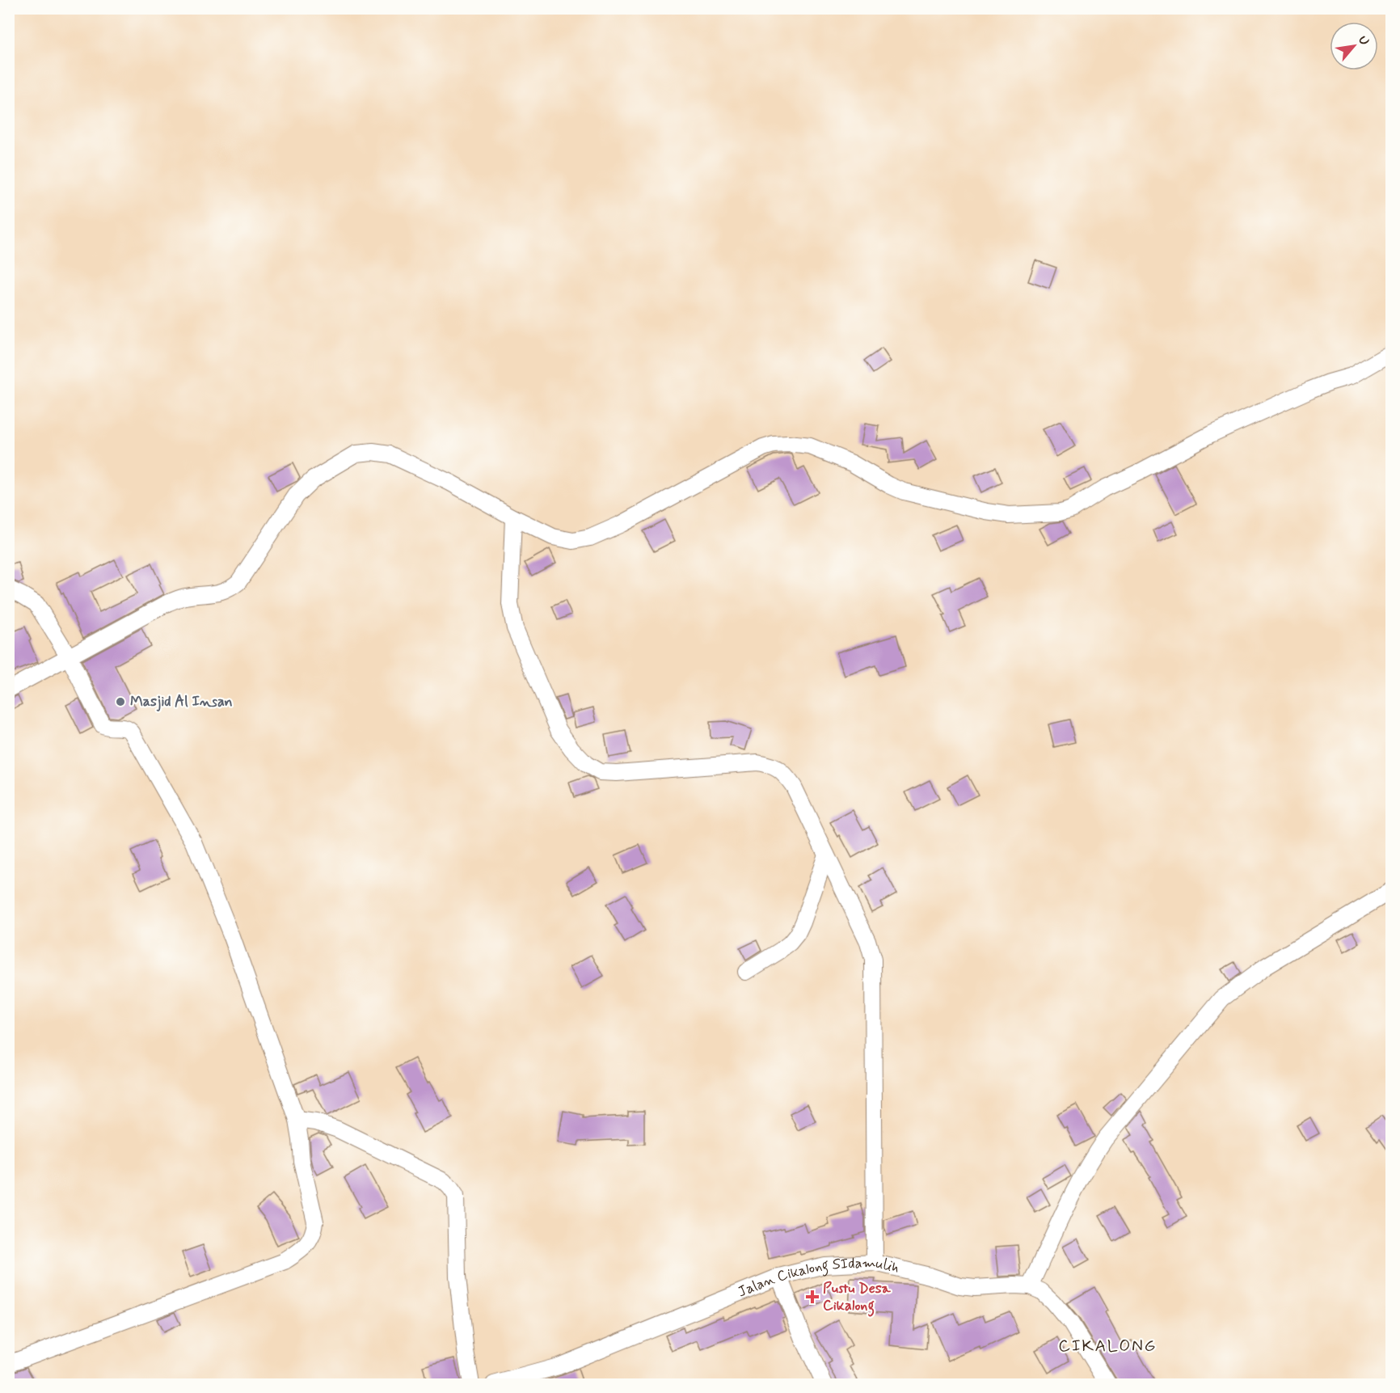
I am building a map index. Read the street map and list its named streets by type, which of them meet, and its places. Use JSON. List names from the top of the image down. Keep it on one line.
{"streets":{"street":["Jalan Cikalong SIdamulih"]},"districts":["CIKALONG"],"places":{"other":["Masjid Al Insan"],"health":["Pustu Desa Cikalong"]},"north":"top right"}
